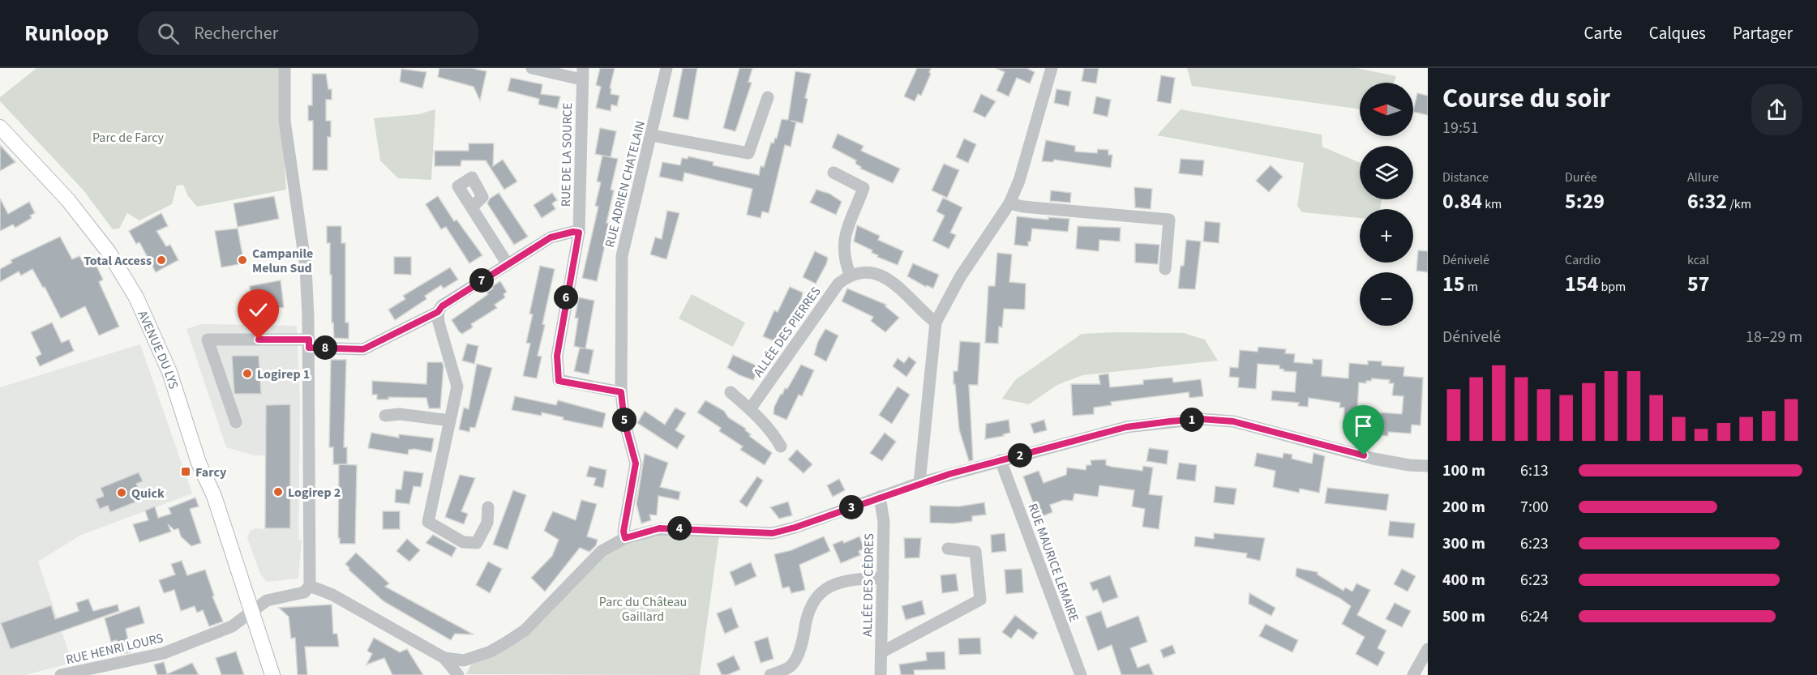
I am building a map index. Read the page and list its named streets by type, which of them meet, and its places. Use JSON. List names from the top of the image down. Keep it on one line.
{"streets":{"main road":["AVENUE DU LYS"],"street":["RUE DE LA SOURCE","RUE ADRIEN CHATELAIN","ALLÉE DES PIERRES","RUE MAURICE LEMAIRE","ALLÉE DES CÈDRES","RUE HENRI LOURS"]},"crossings":[["RUE DE LA SOURCE","RUE ADRIEN CHATELAIN"],["AVENUE DU LYS","RUE HENRI LOURS"]],"parks":["Parc de Farcy","Parc du Château Gaillard"],"places":{"other":["Total Access","Campanile Melun Sud","Logirep 1","Logirep 2","Quick"],"transit":["Farcy"]},"north":"left","page":{"header":"Runloop","search":"Rechercher","nav":["Carte","Calques","Partager"],"heading":["Course du soir","19:51"],"map_buttons":["+","−"],"stats":[["Distance","0.84 km"],["Durée","5:29"],["Allure","6:32 /km"],["Dénivelé","15 m"],["Cardio","154 bpm"],["kcal","57"]],"pins":["7","6","8","1","5","2","3","4"],"chart":["Dénivelé","18–29 m"],"list":[{"name":"100 m","note":"6:13"},{"name":"200 m","note":"7:00"},{"name":"300 m","note":"6:23"},{"name":"400 m","note":"6:23"},{"name":"500 m","note":"6:24"}]}}
